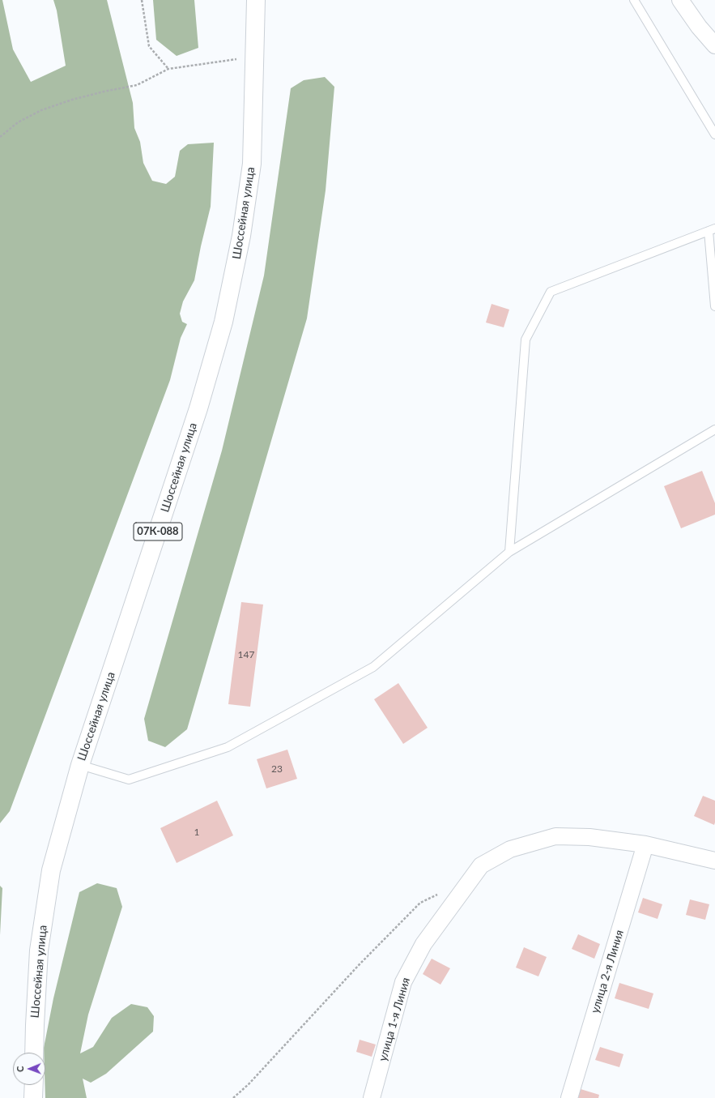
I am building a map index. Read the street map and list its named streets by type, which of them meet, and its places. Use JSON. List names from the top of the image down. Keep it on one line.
{"streets":{"main road":["Шоссейная улица","07К-088"],"street":["улица 2-я Линия","улица 1-я Линия"]},"crossings":[["улица 2-я Линия","улица 1-я Линия"]],"house_numbers":["147","23","1"],"north":"left"}
